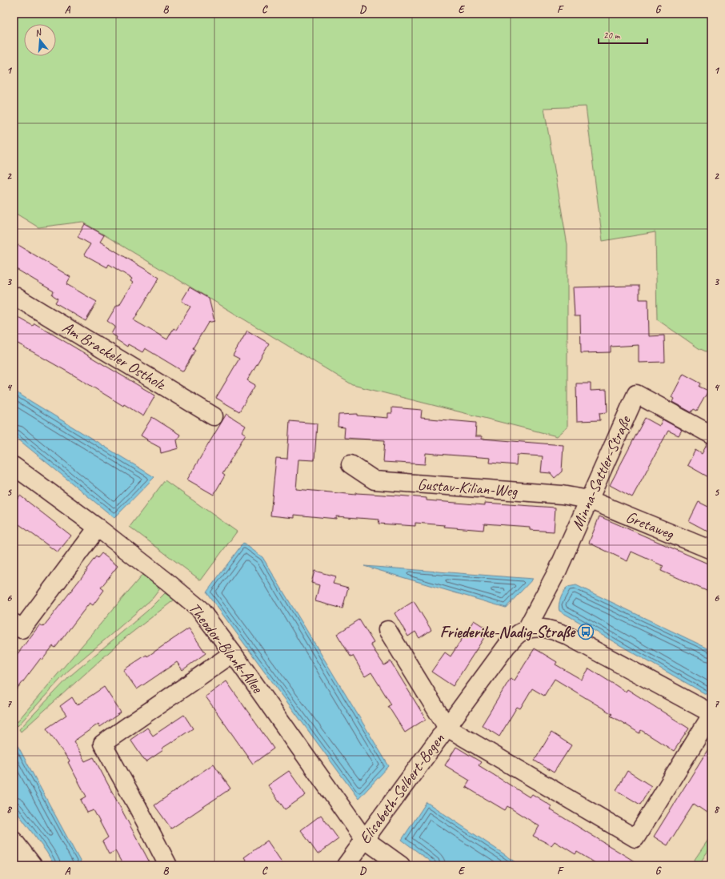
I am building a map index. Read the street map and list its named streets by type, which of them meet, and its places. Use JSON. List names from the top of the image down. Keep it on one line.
{"streets":{"street":["Am Brackeler Ostholz","Minna-Sattler-Straße","Gustav-Kilian-Weg","Gretaweg","Theodor-Blank-Allee","Elisabeth-Selbert-Bogen"]},"crossings":[["Minna-Sattler-Straße","Gustav-Kilian-Weg"],["Minna-Sattler-Straße","Gretaweg"],["Minna-Sattler-Straße","Elisabeth-Selbert-Bogen"],["Gustav-Kilian-Weg","Gretaweg"],["Theodor-Blank-Allee","Elisabeth-Selbert-Bogen"]],"places":{"bus stop":["Friederike-Nadig-Straße"]},"scale_bar":"20 m","north":"top","grid":{"columns":["A","B","C","D","E","F","G"],"rows":["1","2","3","4","5","6","7","8"]}}
